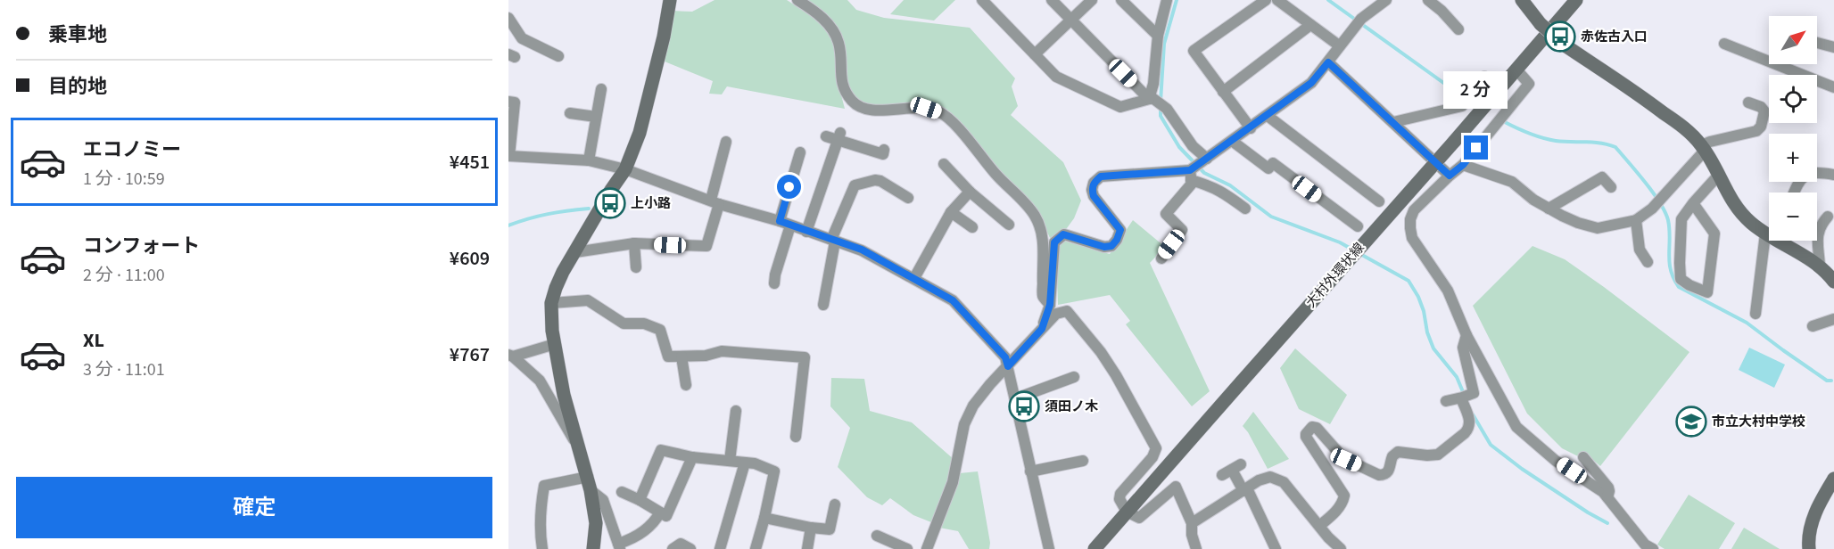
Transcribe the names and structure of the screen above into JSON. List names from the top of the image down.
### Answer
{
  "streets": {
    "street": ["大村外環状線"]
  },
  "places": {
    "bus stop": ["赤佐古入口", "上小路", "須田ノ木"],
    "school or university": ["市立大村中学校"]
  },
  "north": "top right",
  "page": {
    "banner": ["乗車地", "目的地"],
    "map_buttons": ["+", "−"],
    "bubble": "2 分",
    "list": [
      {
        "name": "エコノミー",
        "note": "1 分 · 10:59",
        "value": "¥451"
      },
      {
        "name": "コンフォート",
        "note": "2 分 · 11:00",
        "value": "¥609"
      },
      {
        "name": "XL",
        "note": "3 分 · 11:01",
        "value": "¥767"
      }
    ],
    "buttons": "確定"
  }
}
